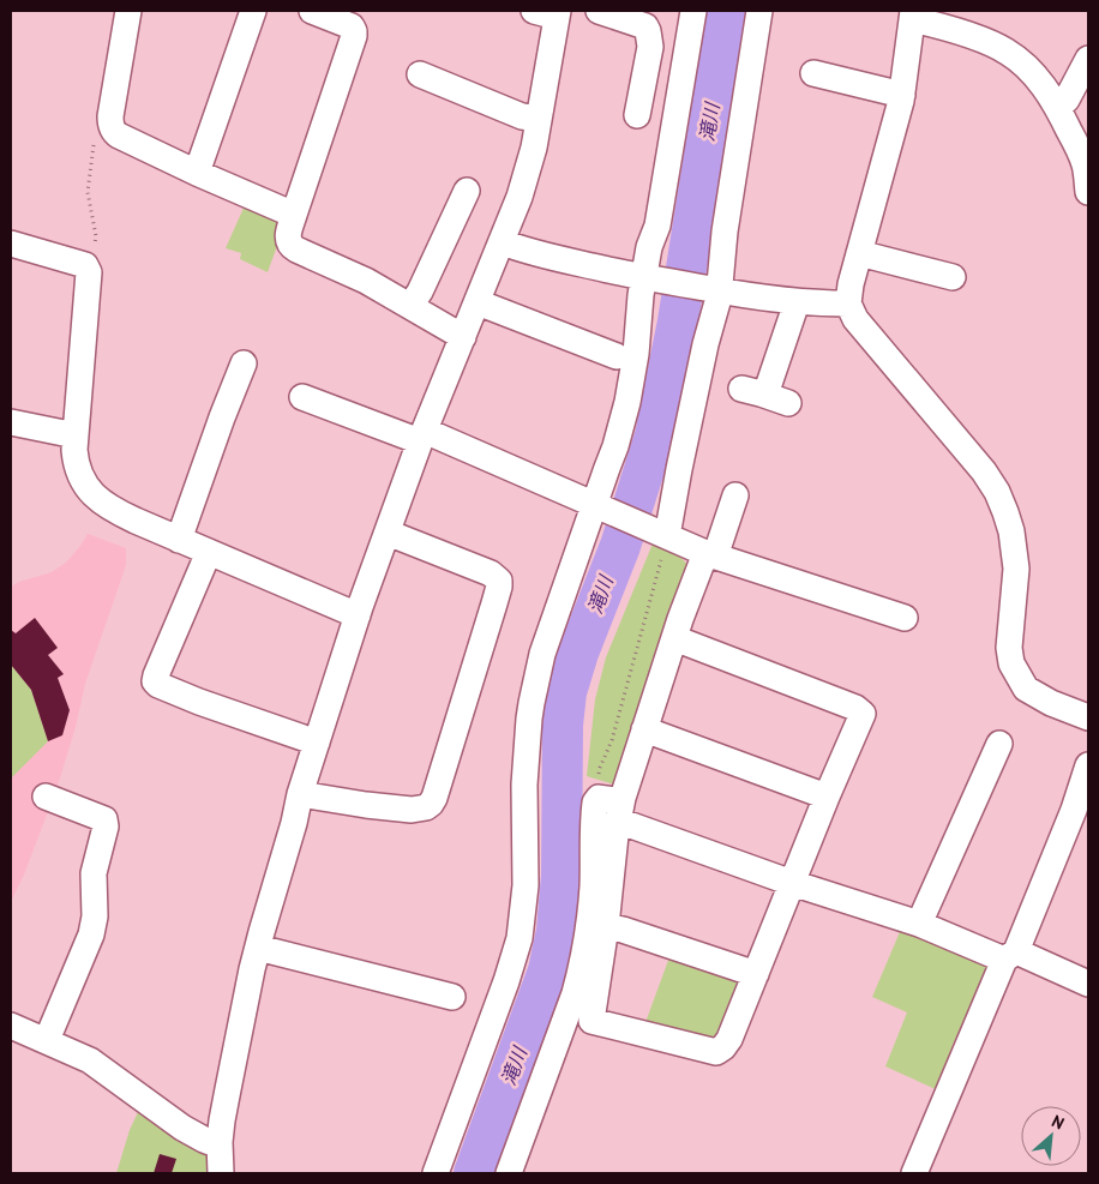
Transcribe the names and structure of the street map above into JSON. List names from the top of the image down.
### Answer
{
  "water": ["滝川"],
  "north": "top right"
}
